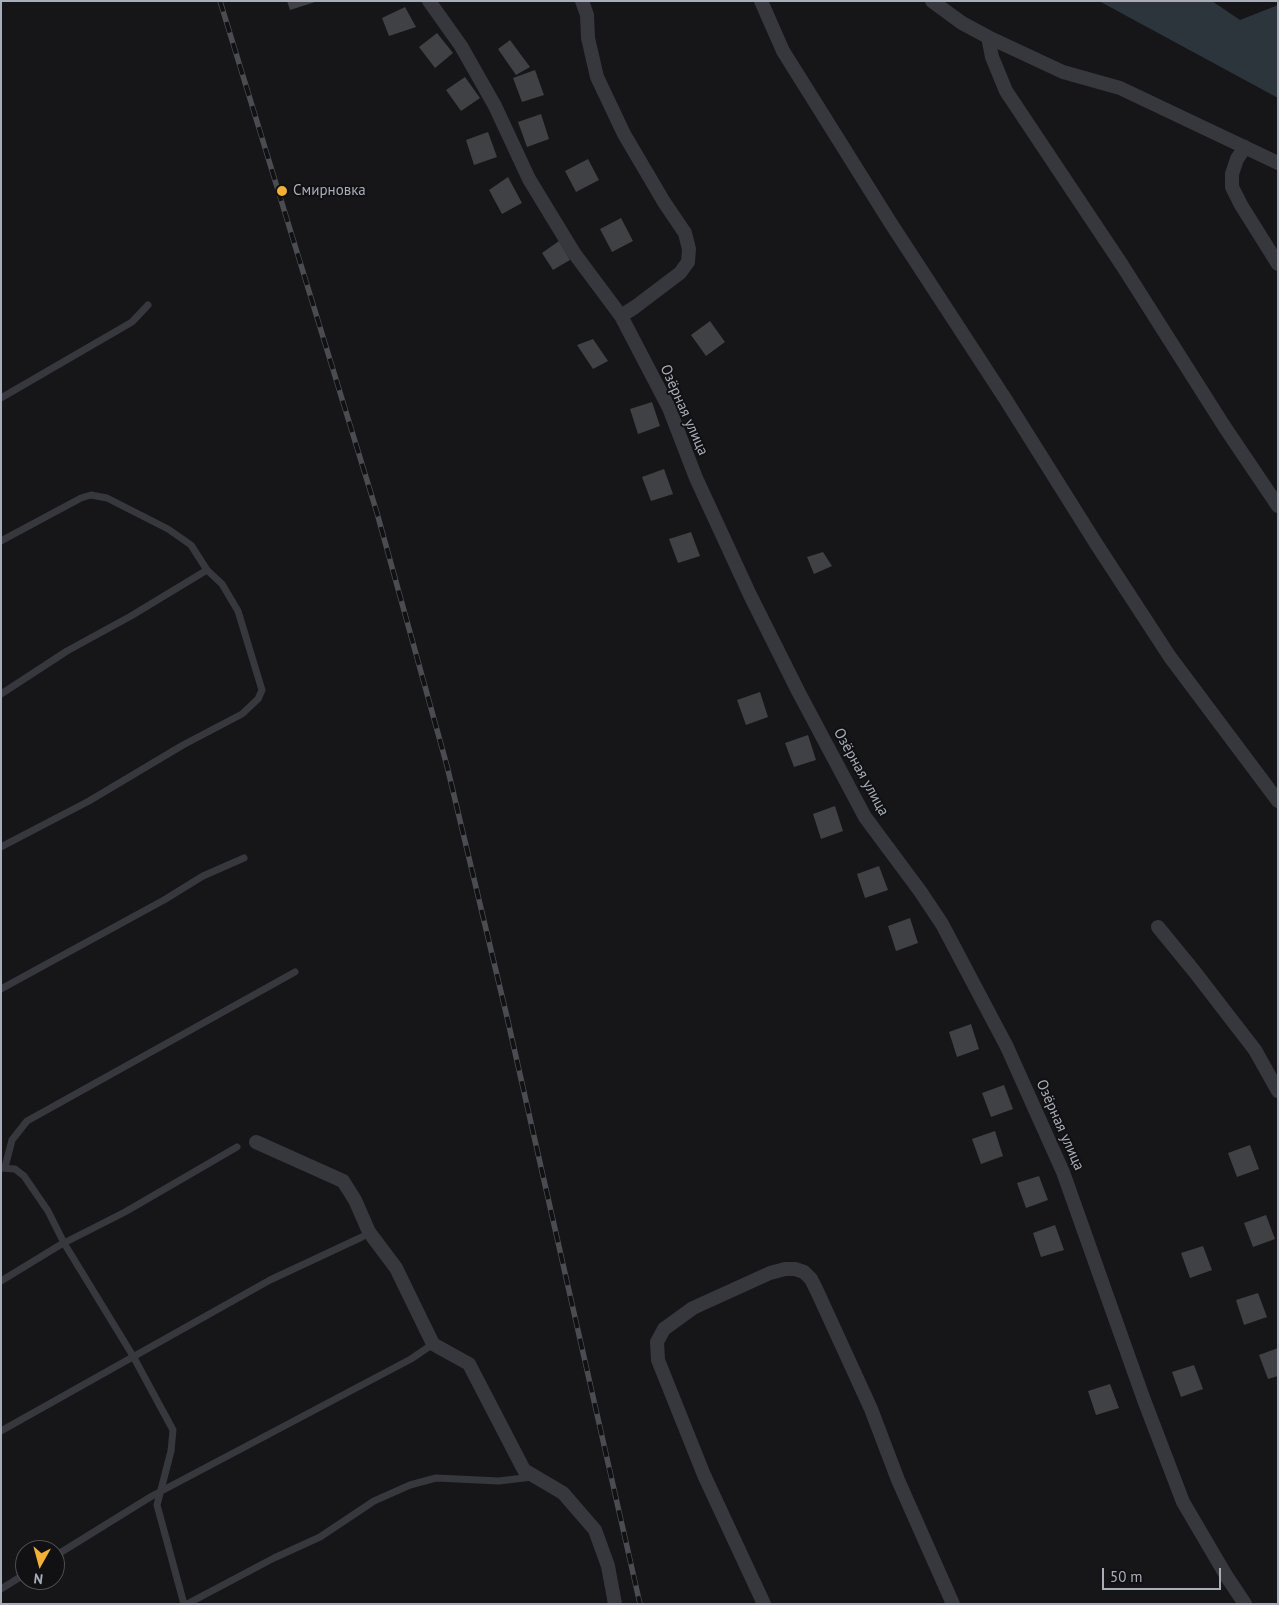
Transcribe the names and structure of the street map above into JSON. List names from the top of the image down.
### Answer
{
  "streets": {
    "street": ["Озёрная улица"]
  },
  "places": ["Смирновка"],
  "scale_bar": "50 m",
  "north": "bottom"
}
